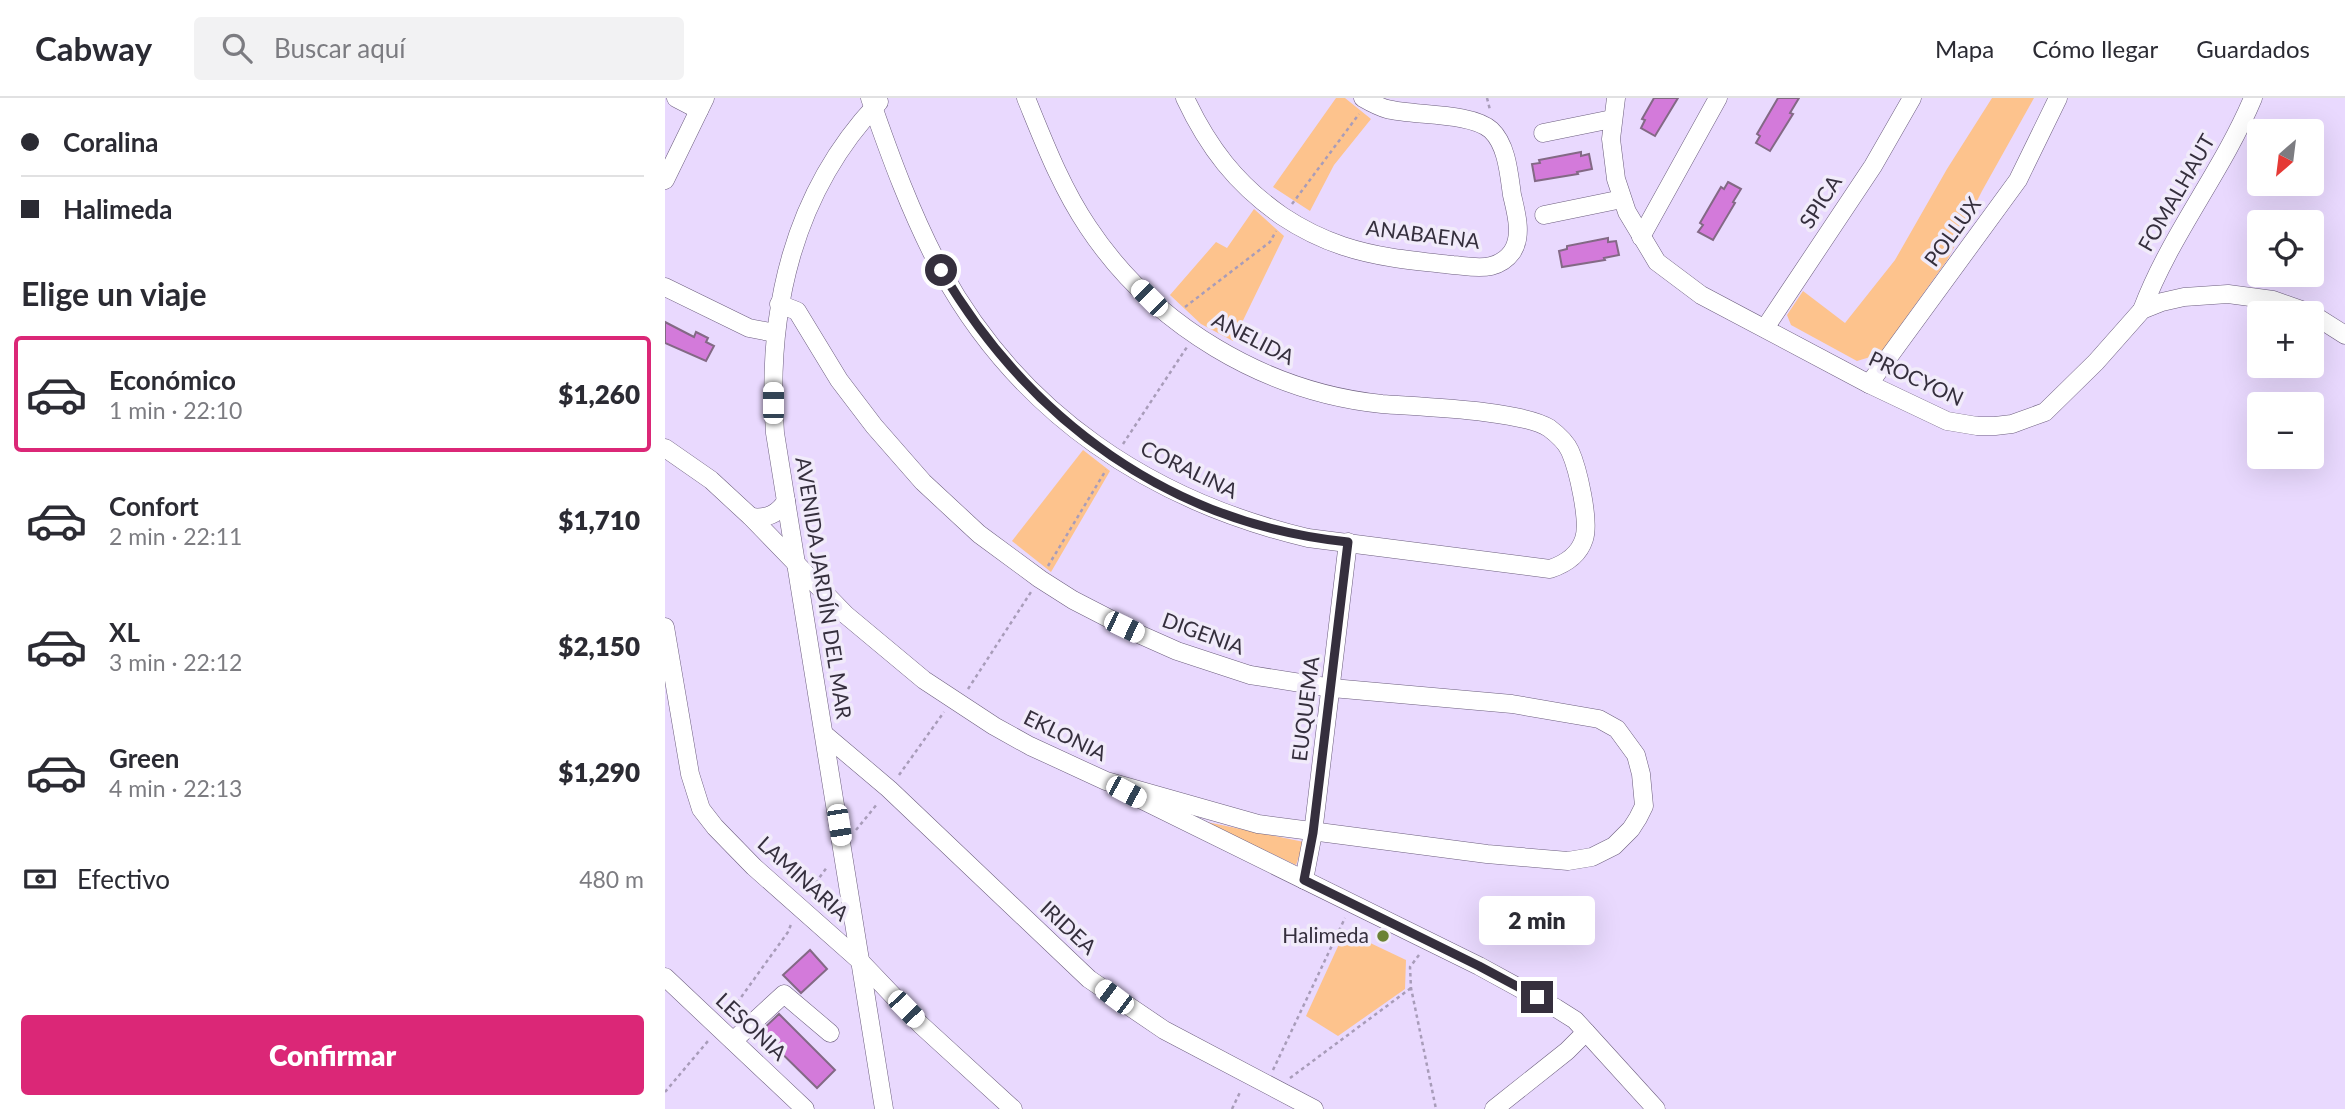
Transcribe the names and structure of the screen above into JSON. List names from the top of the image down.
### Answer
{
  "streets": {
    "street": [
      "FOMALHAUT",
      "SPICA",
      "POLLUX",
      "ANABAENA",
      "ANELIDA",
      "PROCYON",
      "CORALINA",
      "AVENIDA JARDÍN DEL MAR",
      "DIGENIA",
      "EUQUEMA",
      "EKLONIA",
      "LAMINARIA",
      "IRIDEA",
      "LESONIA"
    ]
  },
  "crossings": [
    ["FOMALHAUT", "PROCYON"],
    ["SPICA", "PROCYON"],
    ["POLLUX", "PROCYON"],
    ["ANELIDA", "CORALINA"],
    ["CORALINA", "AVENIDA JARDÍN DEL MAR"],
    ["CORALINA", "EUQUEMA"],
    ["AVENIDA JARDÍN DEL MAR", "DIGENIA"],
    ["AVENIDA JARDÍN DEL MAR", "EKLONIA"],
    ["AVENIDA JARDÍN DEL MAR", "LAMINARIA"],
    ["AVENIDA JARDÍN DEL MAR", "IRIDEA"],
    ["DIGENIA", "EUQUEMA"],
    ["DIGENIA", "EKLONIA"],
    ["EUQUEMA", "EKLONIA"]
  ],
  "places": ["Halimeda"],
  "north": "bottom left",
  "page": {
    "header": "Cabway",
    "search": "Buscar aquí",
    "nav": ["Mapa", "Cómo llegar", "Guardados"],
    "banner": ["Coralina", "Halimeda"],
    "map_buttons": ["+", "−"],
    "heading": "Elige un viaje",
    "list": [
      {
        "name": "Económico",
        "note": "1 min · 22:10",
        "value": "$1,260"
      },
      {
        "name": "Confort",
        "note": "2 min · 22:11",
        "value": "$1,710"
      },
      {
        "name": "XL",
        "note": "3 min · 22:12",
        "value": "$2,150"
      },
      {
        "name": "Green",
        "note": "4 min · 22:13",
        "value": "$1,290"
      }
    ],
    "pay": ["Efectivo", "480 m"],
    "bubble": "2 min",
    "buttons": "Confirmar"
  }
}
